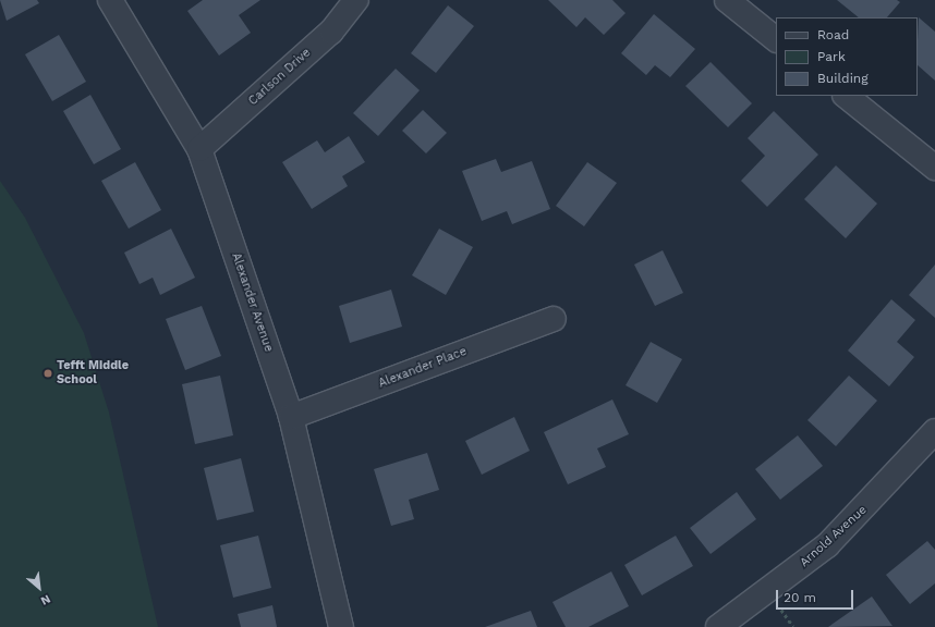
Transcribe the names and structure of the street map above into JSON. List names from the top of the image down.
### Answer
{
  "streets": {
    "street": [
      "Carlson Drive",
      "Alexander Avenue",
      "Alexander Place",
      "Arnold Avenue"
    ]
  },
  "crossings": [
    ["Carlson Drive", "Alexander Avenue"],
    ["Alexander Avenue", "Alexander Place"]
  ],
  "places": ["Tefft Middle School"],
  "legend": ["Road", "Park", "Building"],
  "scale_bar": "20 m",
  "north": "bottom right"
}
